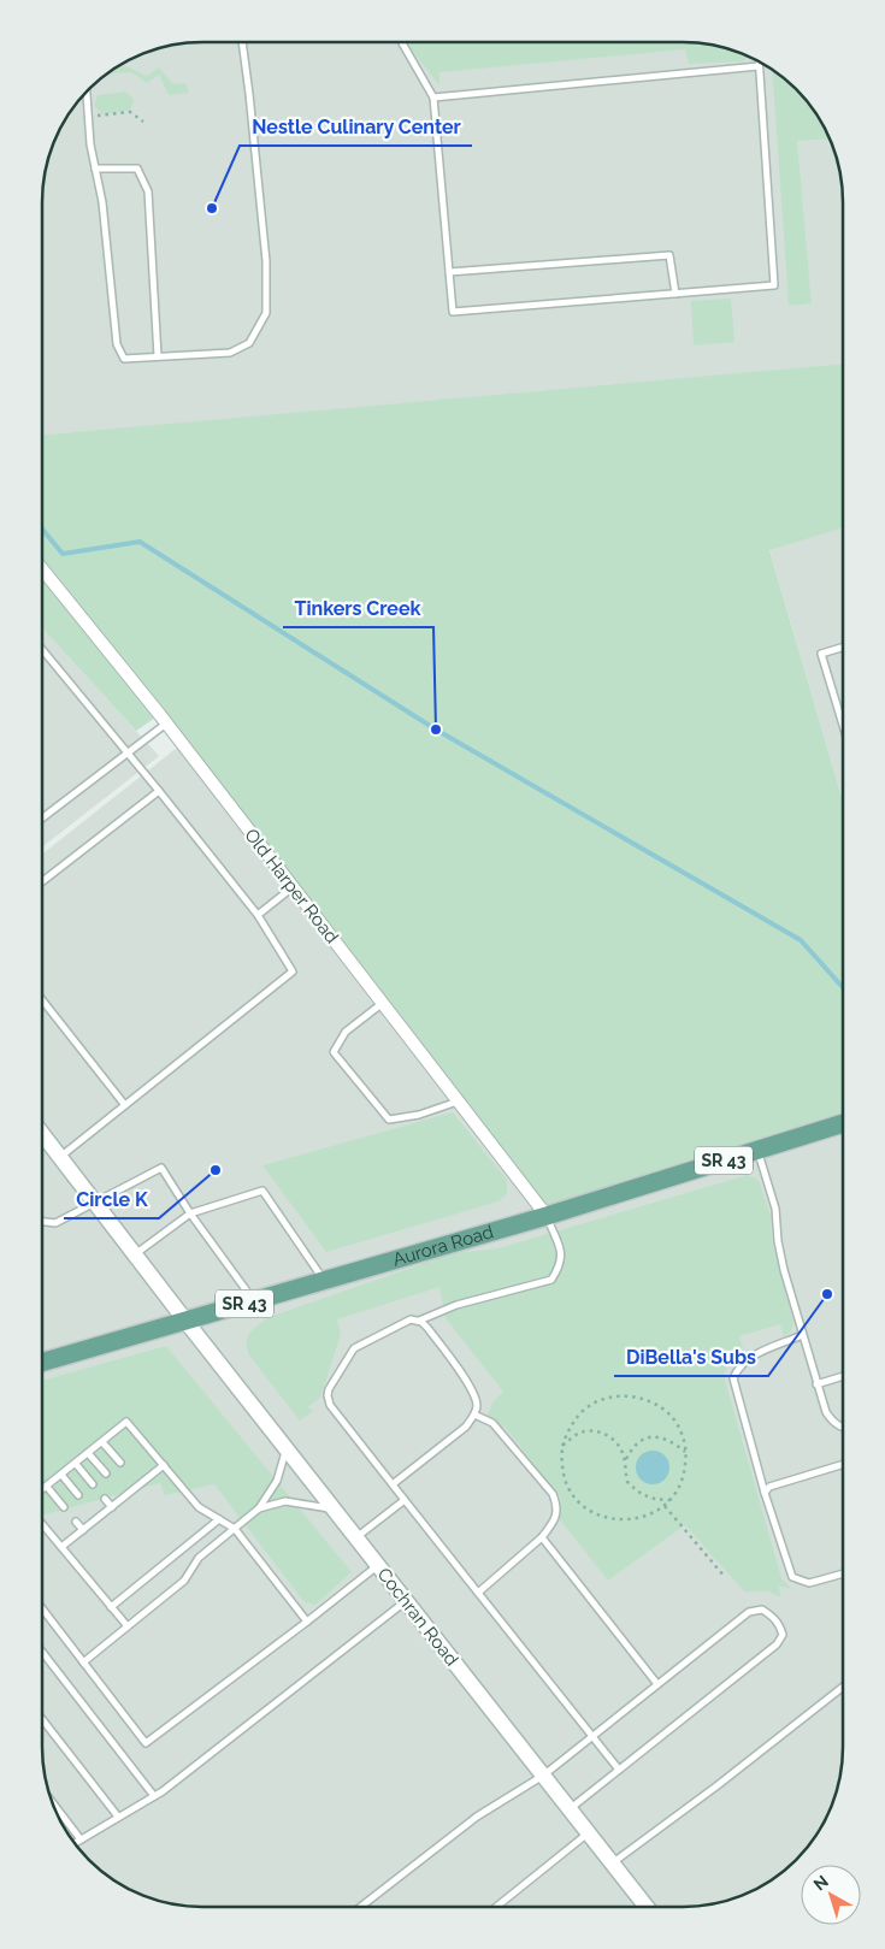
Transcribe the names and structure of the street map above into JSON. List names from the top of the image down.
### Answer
{
  "streets": {
    "main road": ["SR 43", "Aurora Road"],
    "street": ["Old Harper Road", "Cochran Road"]
  },
  "crossings": [
    ["Old Harper Road", "Aurora Road"],
    ["Aurora Road", "Cochran Road"]
  ],
  "places": [
    "Nestle Culinary Center",
    "Tinkers Creek",
    "Circle K",
    "DiBella's Subs"
  ],
  "north": "top left"
}
